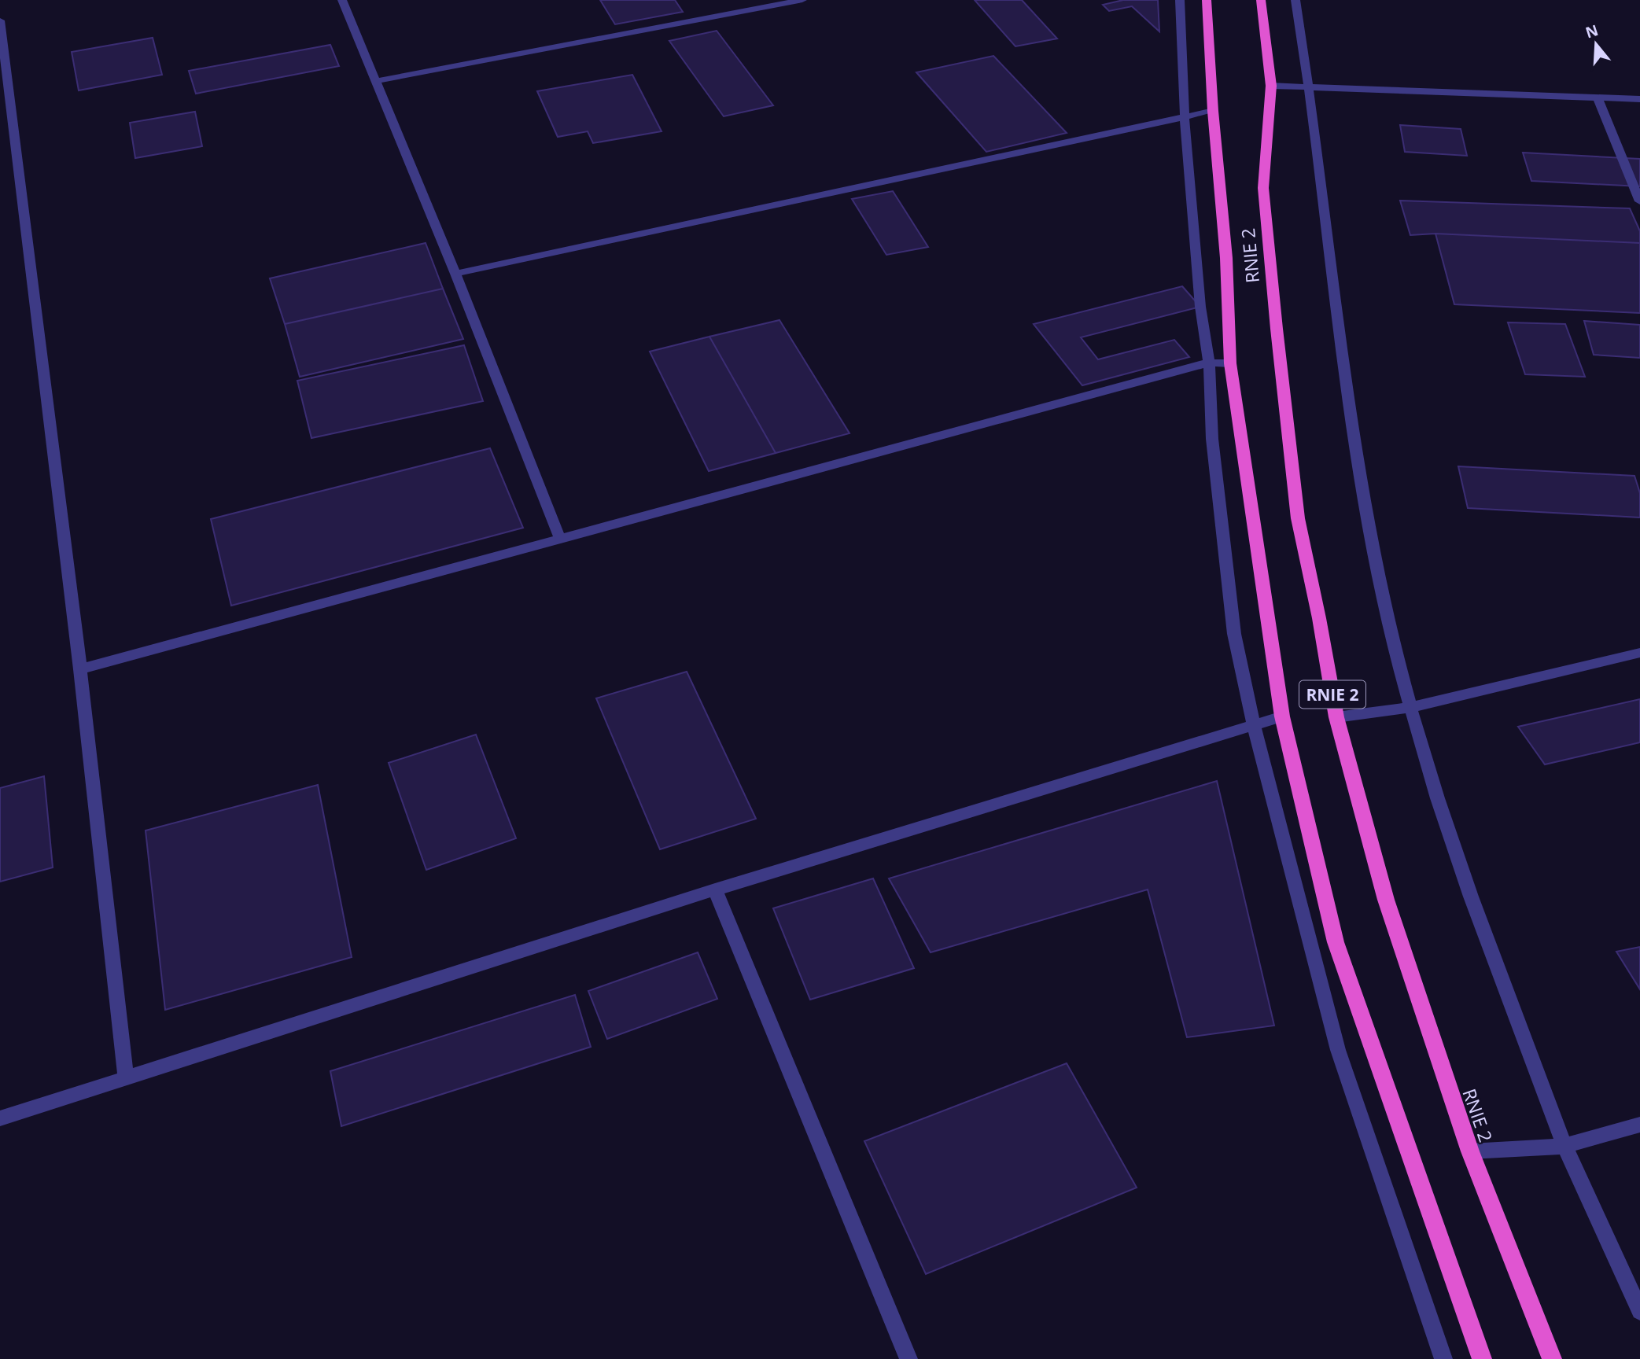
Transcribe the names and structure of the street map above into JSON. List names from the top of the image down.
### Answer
{
  "streets": {
    "highway": ["RNIE 2"]
  },
  "north": "top"
}
